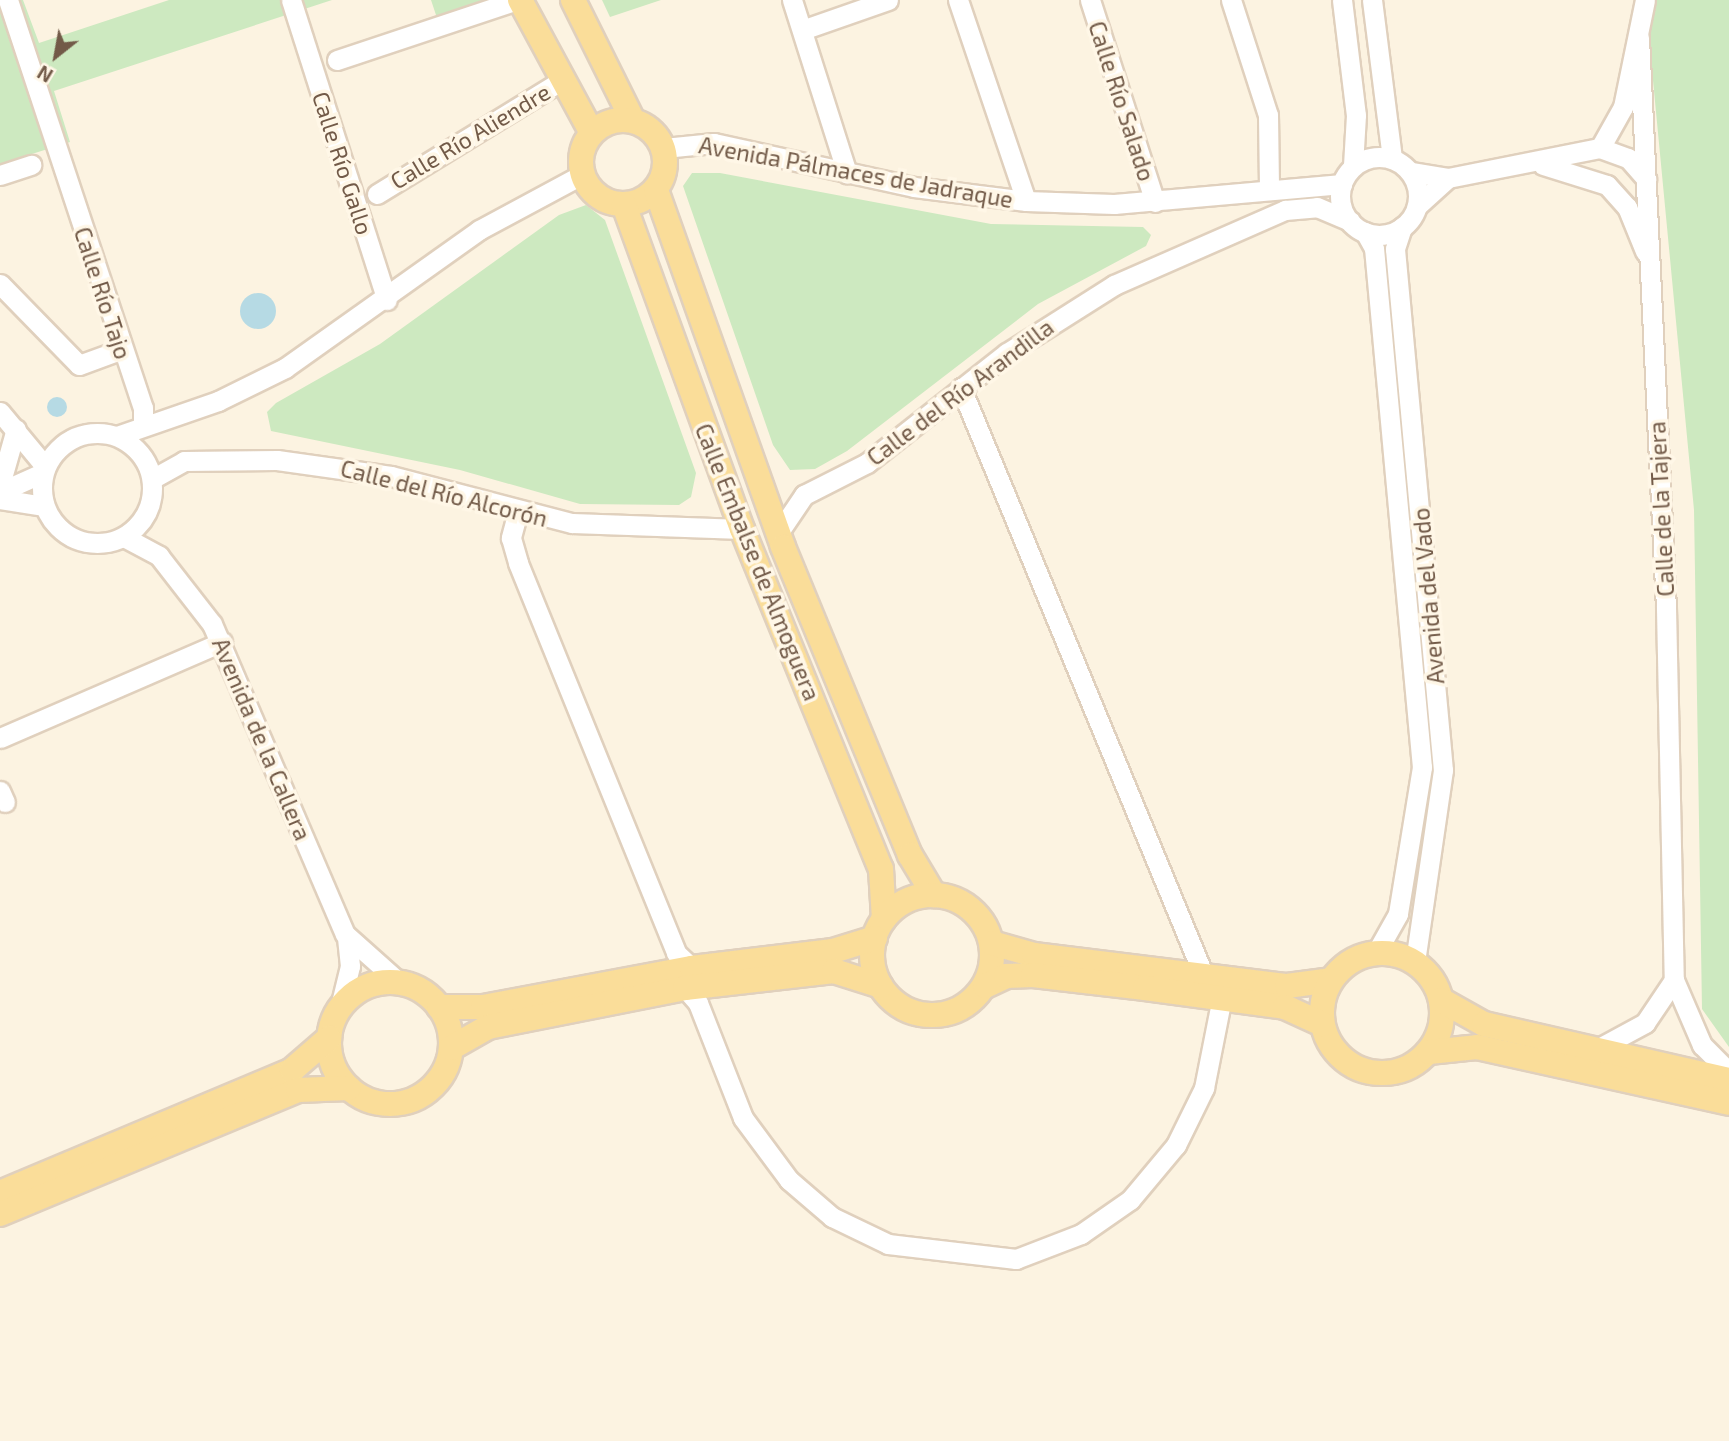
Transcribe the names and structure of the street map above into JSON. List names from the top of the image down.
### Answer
{
  "streets": {
    "main road": ["Calle Embalse de Almoguera"],
    "street": [
      "Calle Río Salado",
      "Calle Río Aliendre",
      "Calle Río Gallo",
      "Avenida Pálmaces de Jadraque",
      "Calle Río Tajo",
      "Calle del Río Arandilla",
      "Calle del Río Alcorón",
      "Calle de la Tajera",
      "Avenida del Vado",
      "Avenida de la Callera"
    ]
  },
  "crossings": [
    ["Calle Río Salado", "Avenida Pálmaces de Jadraque"],
    ["Avenida Pálmaces de Jadraque", "Calle del Río Arandilla"],
    ["Avenida Pálmaces de Jadraque", "Calle Embalse de Almoguera"],
    ["Avenida Pálmaces de Jadraque", "Avenida del Vado"],
    ["Calle del Río Arandilla", "Calle Embalse de Almoguera"],
    ["Calle del Río Arandilla", "Avenida del Vado"],
    ["Calle del Río Alcorón", "Calle Embalse de Almoguera"],
    ["Calle del Río Alcorón", "Avenida de la Callera"]
  ],
  "north": "bottom left"
}
